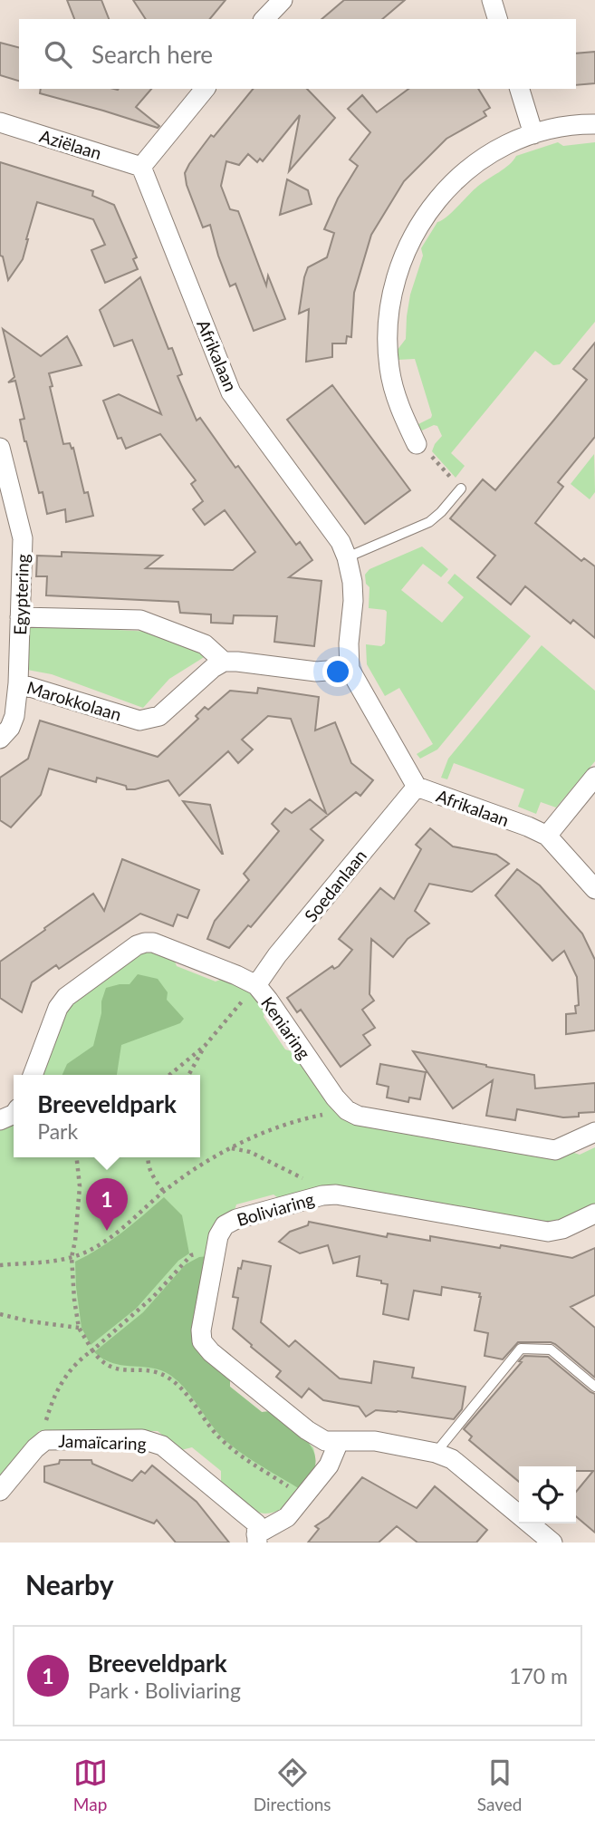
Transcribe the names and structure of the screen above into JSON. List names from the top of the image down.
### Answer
{
  "streets": {
    "street": [
      "Aziëlaan",
      "Afrikalaan",
      "Egyptering",
      "Marokkolaan",
      "Soedanlaan",
      "Keniaring",
      "Boliviaring",
      "Jamaïcaring"
    ]
  },
  "crossings": [
    ["Aziëlaan", "Afrikalaan"],
    ["Afrikalaan", "Soedanlaan"],
    ["Egyptering", "Marokkolaan"],
    ["Soedanlaan", "Keniaring"]
  ],
  "page": {
    "search": "Search here",
    "popup": ["Breeveldpark", "Park"],
    "pins": "1",
    "heading": "Nearby",
    "list": [
      {
        "mark": "1",
        "name": "Breeveldpark",
        "note": "Park · Boliviaring",
        "value": "170 m"
      }
    ],
    "nav": ["Map", "Directions", "Saved"]
  }
}
